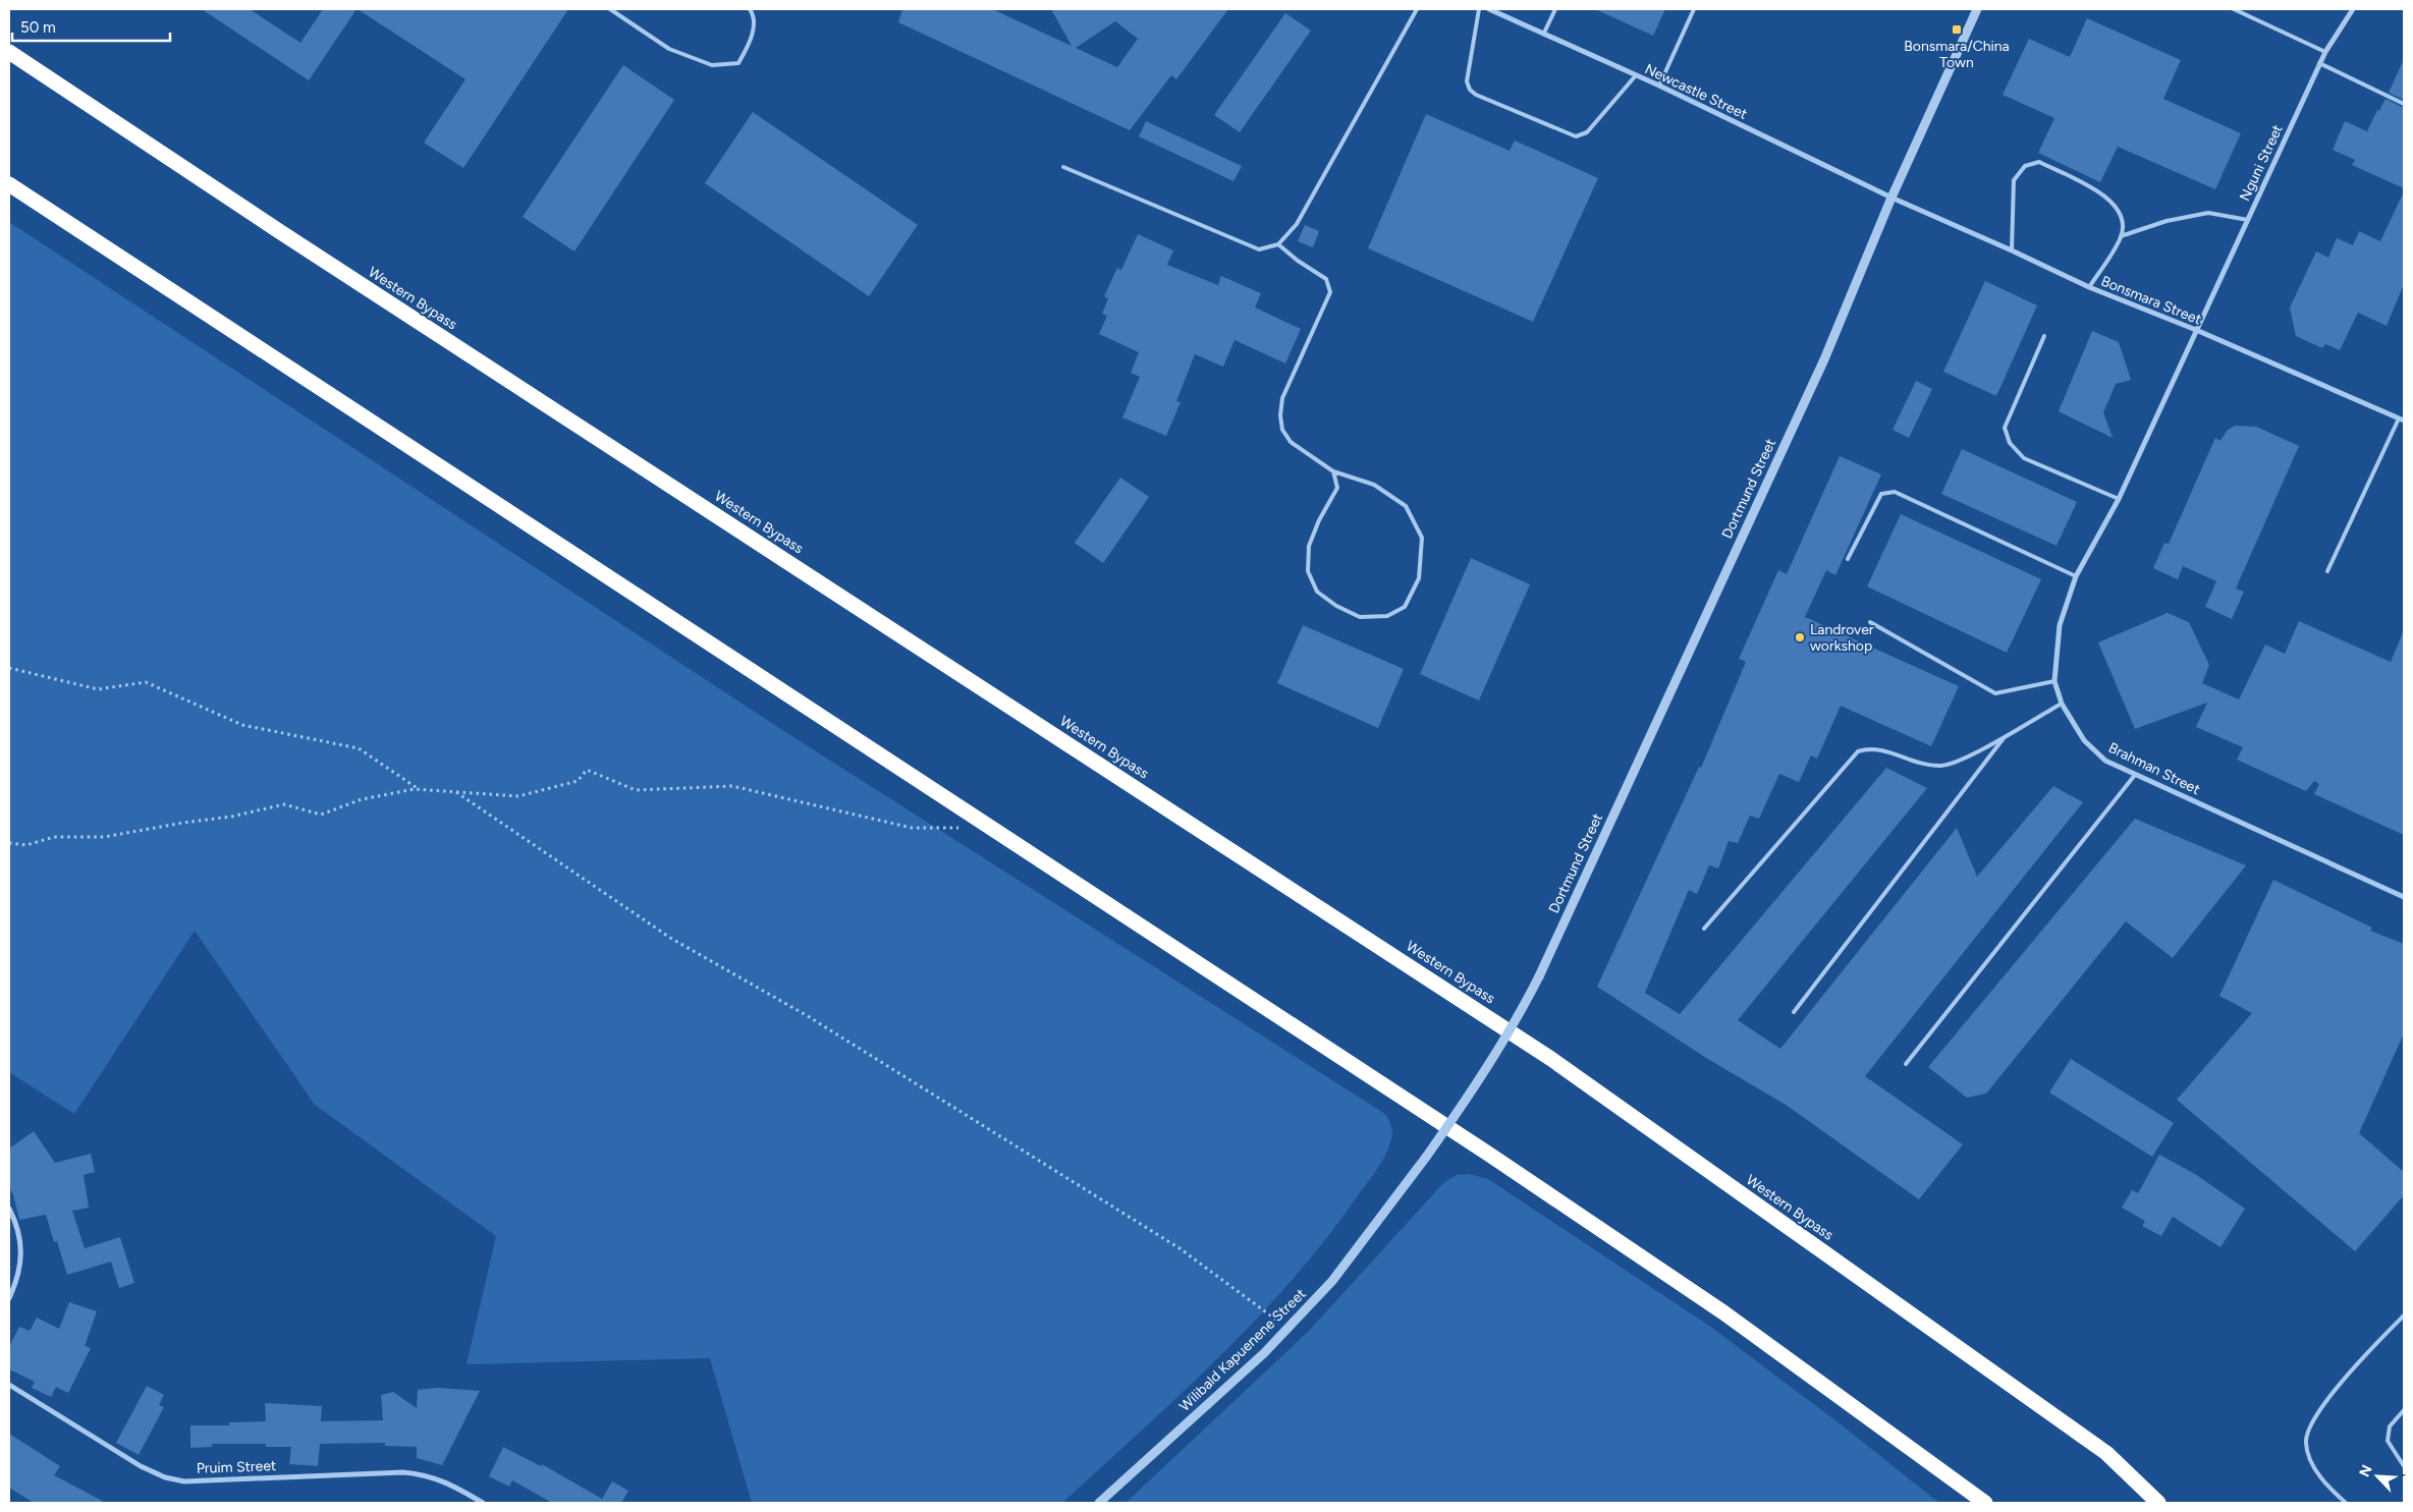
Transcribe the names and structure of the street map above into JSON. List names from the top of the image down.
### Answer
{
  "streets": {
    "highway": ["Western Bypass"],
    "street": [
      "Newcastle Street",
      "Nguni Street",
      "Bonsmara Street",
      "Dortmund Street",
      "Brahman Street",
      "Wilibald Kapuenene Street",
      "Pruim Street"
    ]
  },
  "crossings": [
    ["Newcastle Street", "Bonsmara Street"],
    ["Newcastle Street", "Dortmund Street"],
    ["Nguni Street", "Bonsmara Street"],
    ["Nguni Street", "Brahman Street"],
    ["Bonsmara Street", "Dortmund Street"],
    ["Bonsmara Street", "Brahman Street"],
    ["Dortmund Street", "Wilibald Kapuenene Street"]
  ],
  "places": {
    "transit": ["Bonsmara/China Town"],
    "other": ["Landrover workshop"]
  },
  "scale_bar": "50 m",
  "north": "top left"
}
